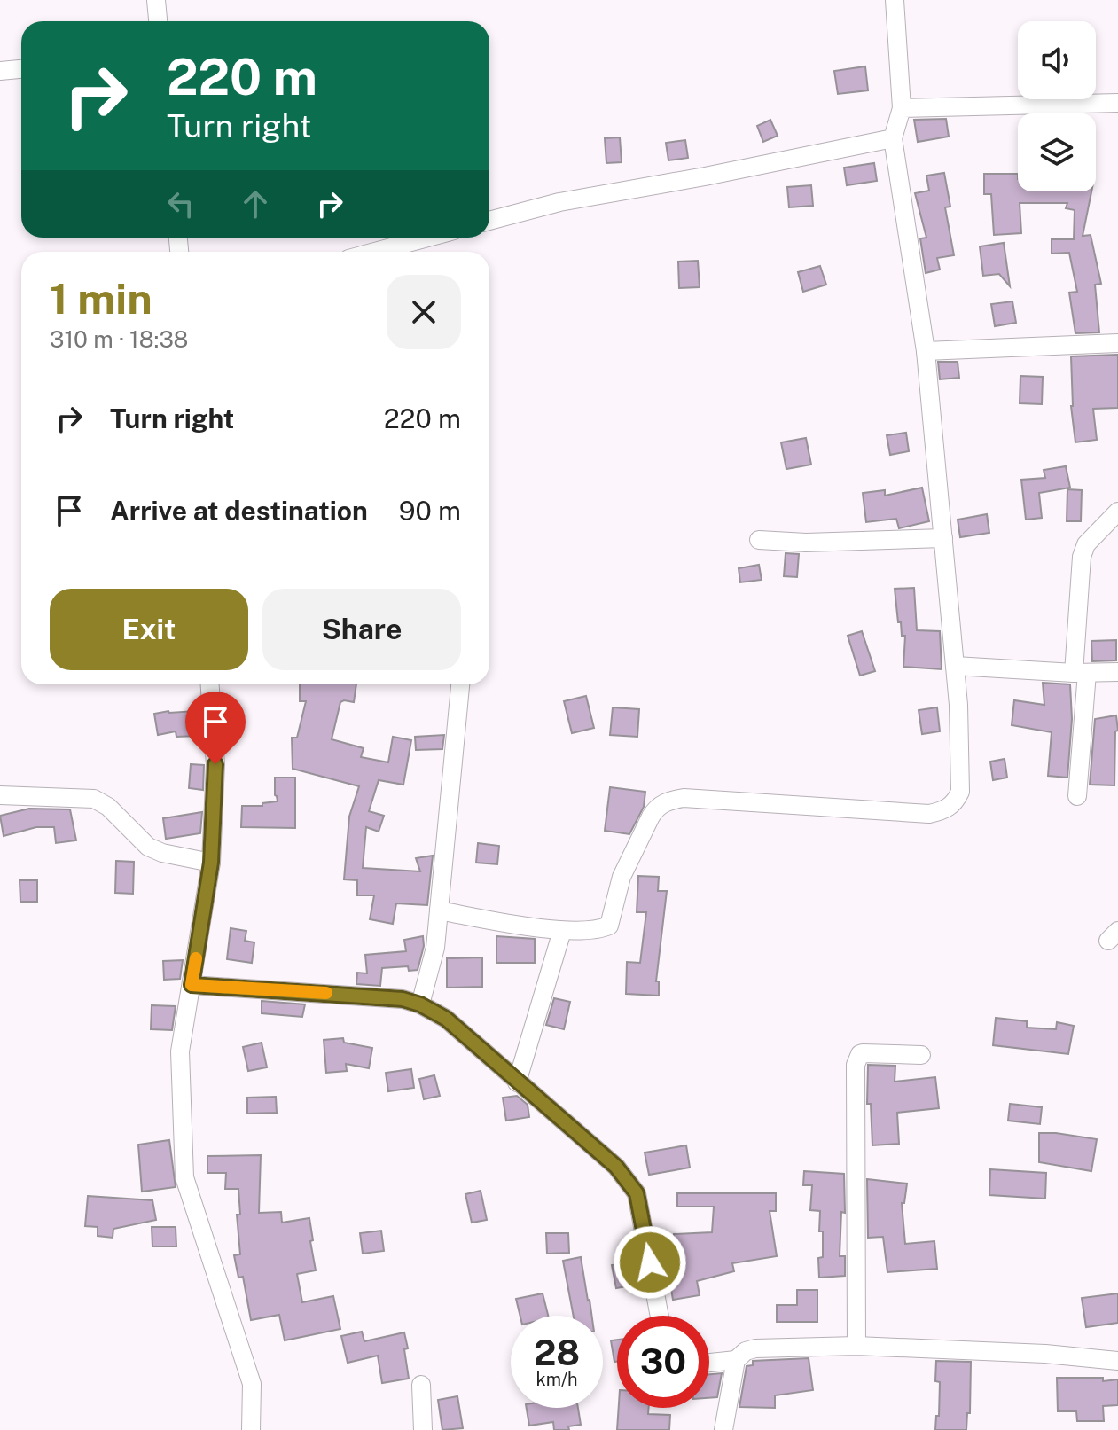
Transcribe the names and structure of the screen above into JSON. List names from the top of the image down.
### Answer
{
  "page": {
    "turn": ["220 m", "Turn right"],
    "heading": ["1 min", "310 m · 18:38"],
    "list": [
      {
        "name": "Turn right",
        "value": "220 m"
      },
      {
        "name": "Arrive at destination",
        "value": "90 m"
      }
    ],
    "buttons": ["Exit", "Share"],
    "speed": "28 km/h",
    "limit": "30"
  }
}
